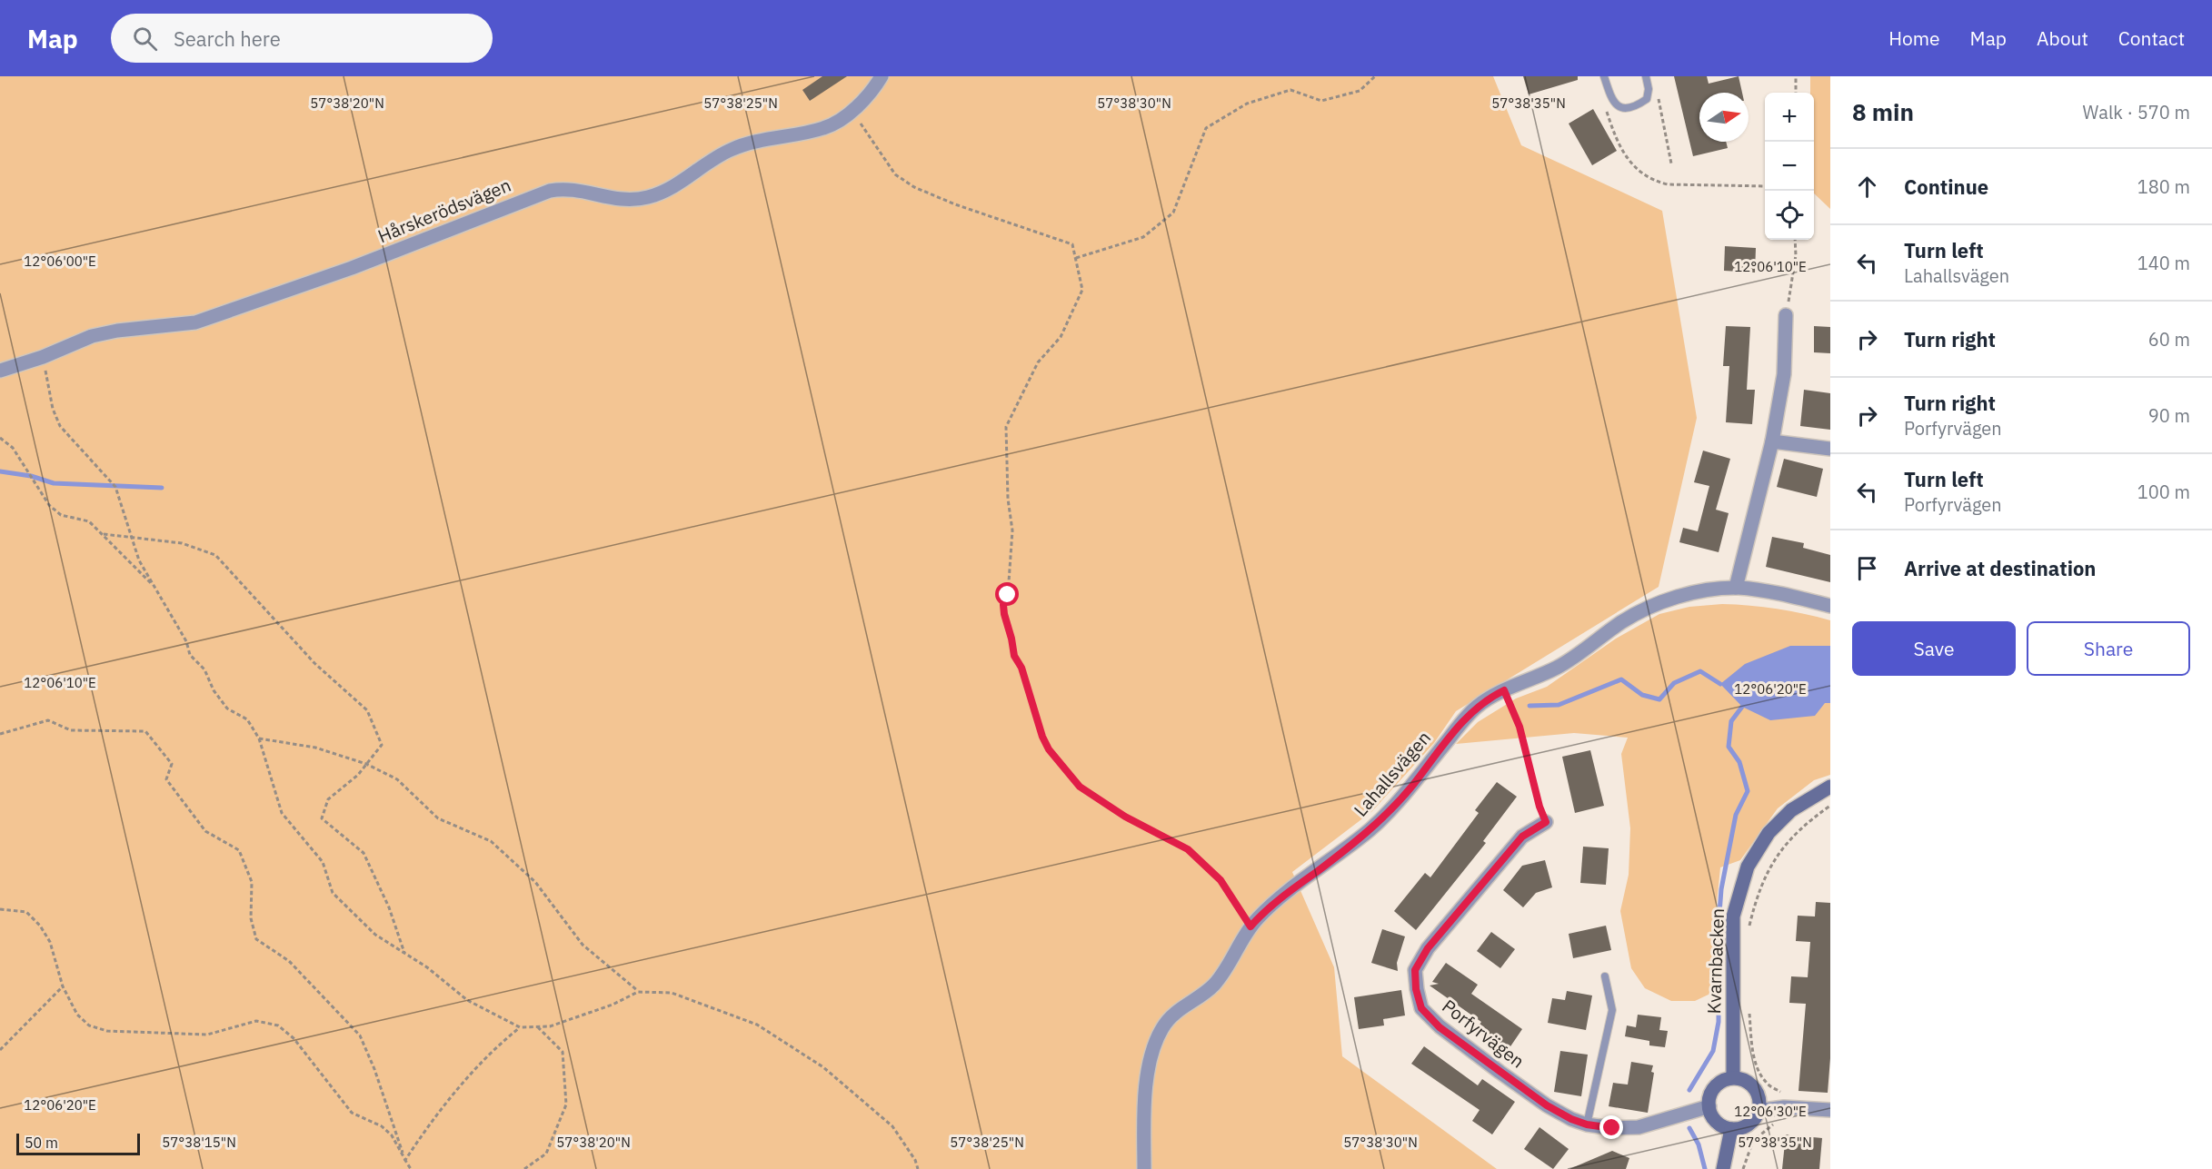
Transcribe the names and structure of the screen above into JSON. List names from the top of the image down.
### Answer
{
  "streets": {
    "street": [
      "Hårskerödsvägen",
      "Lahallsvägen",
      "Kvarnbacken",
      "Porfyrvägen"
    ]
  },
  "crossings": [
    ["Kvarnbacken", "Porfyrvägen"]
  ],
  "scale_bar": "50 m",
  "north": "right",
  "page": {
    "header": "Map",
    "search": "Search here",
    "nav": [
      "Home",
      "Map",
      "About",
      "Contact"
    ],
    "heading": ["8 min", "Walk · 570 m"],
    "map_buttons": ["+", "−"],
    "list": [
      ["Continue", "180 m"],
      ["Turn left", "Lahallsvägen", "140 m"],
      ["Turn right", "60 m"],
      ["Turn right", "Porfyrvägen", "90 m"],
      ["Turn left", "Porfyrvägen", "100 m"],
      "Arrive at destination"
    ],
    "buttons": ["Save", "Share"],
    "scale": "50 m"
  },
  "coordinates": [
    "57°38'20\"N",
    "57°38'25\"N",
    "57°38'30\"N",
    "57°38'35\"N",
    "12°06'00\"E",
    "12°06'10\"E",
    "12°06'20\"E",
    "12°06'30\"E",
    "57°38'15\"N"
  ]
}
